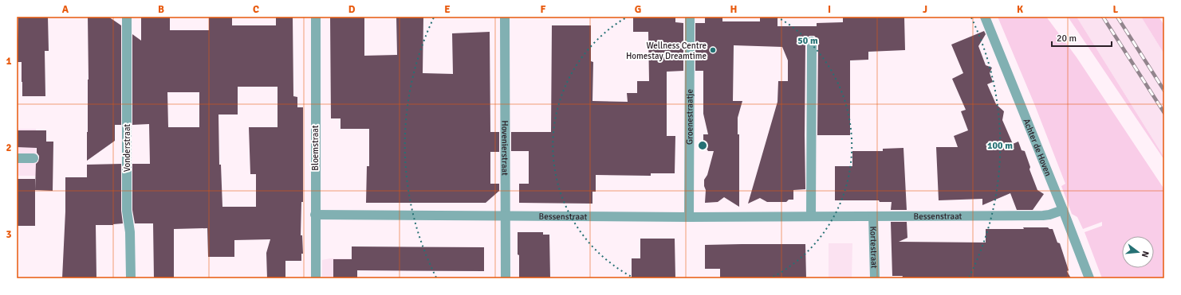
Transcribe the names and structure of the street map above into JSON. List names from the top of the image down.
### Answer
{
  "streets": {
    "street": [
      "Groenestraatje",
      "Achter de Hoven",
      "Vonderstraat",
      "Bloemstraat",
      "Hovenierstraat",
      "Bessenstraat",
      "Kortestraat"
    ]
  },
  "crossings": [
    ["Groenestraatje", "Bessenstraat"],
    ["Achter de Hoven", "Bessenstraat"],
    ["Bloemstraat", "Bessenstraat"],
    ["Hovenierstraat", "Bessenstraat"],
    ["Bessenstraat", "Kortestraat"]
  ],
  "places": ["Wellness Centre Homestay Dreamtime"],
  "scale_bar": "20 m",
  "north": "right",
  "grid": {
    "columns": [
      "A",
      "B",
      "C",
      "D",
      "E",
      "F",
      "G",
      "H",
      "I",
      "J",
      "K",
      "L"
    ],
    "rows": ["1", "2", "3"]
  },
  "rings": ["50 m", "100 m"]
}
